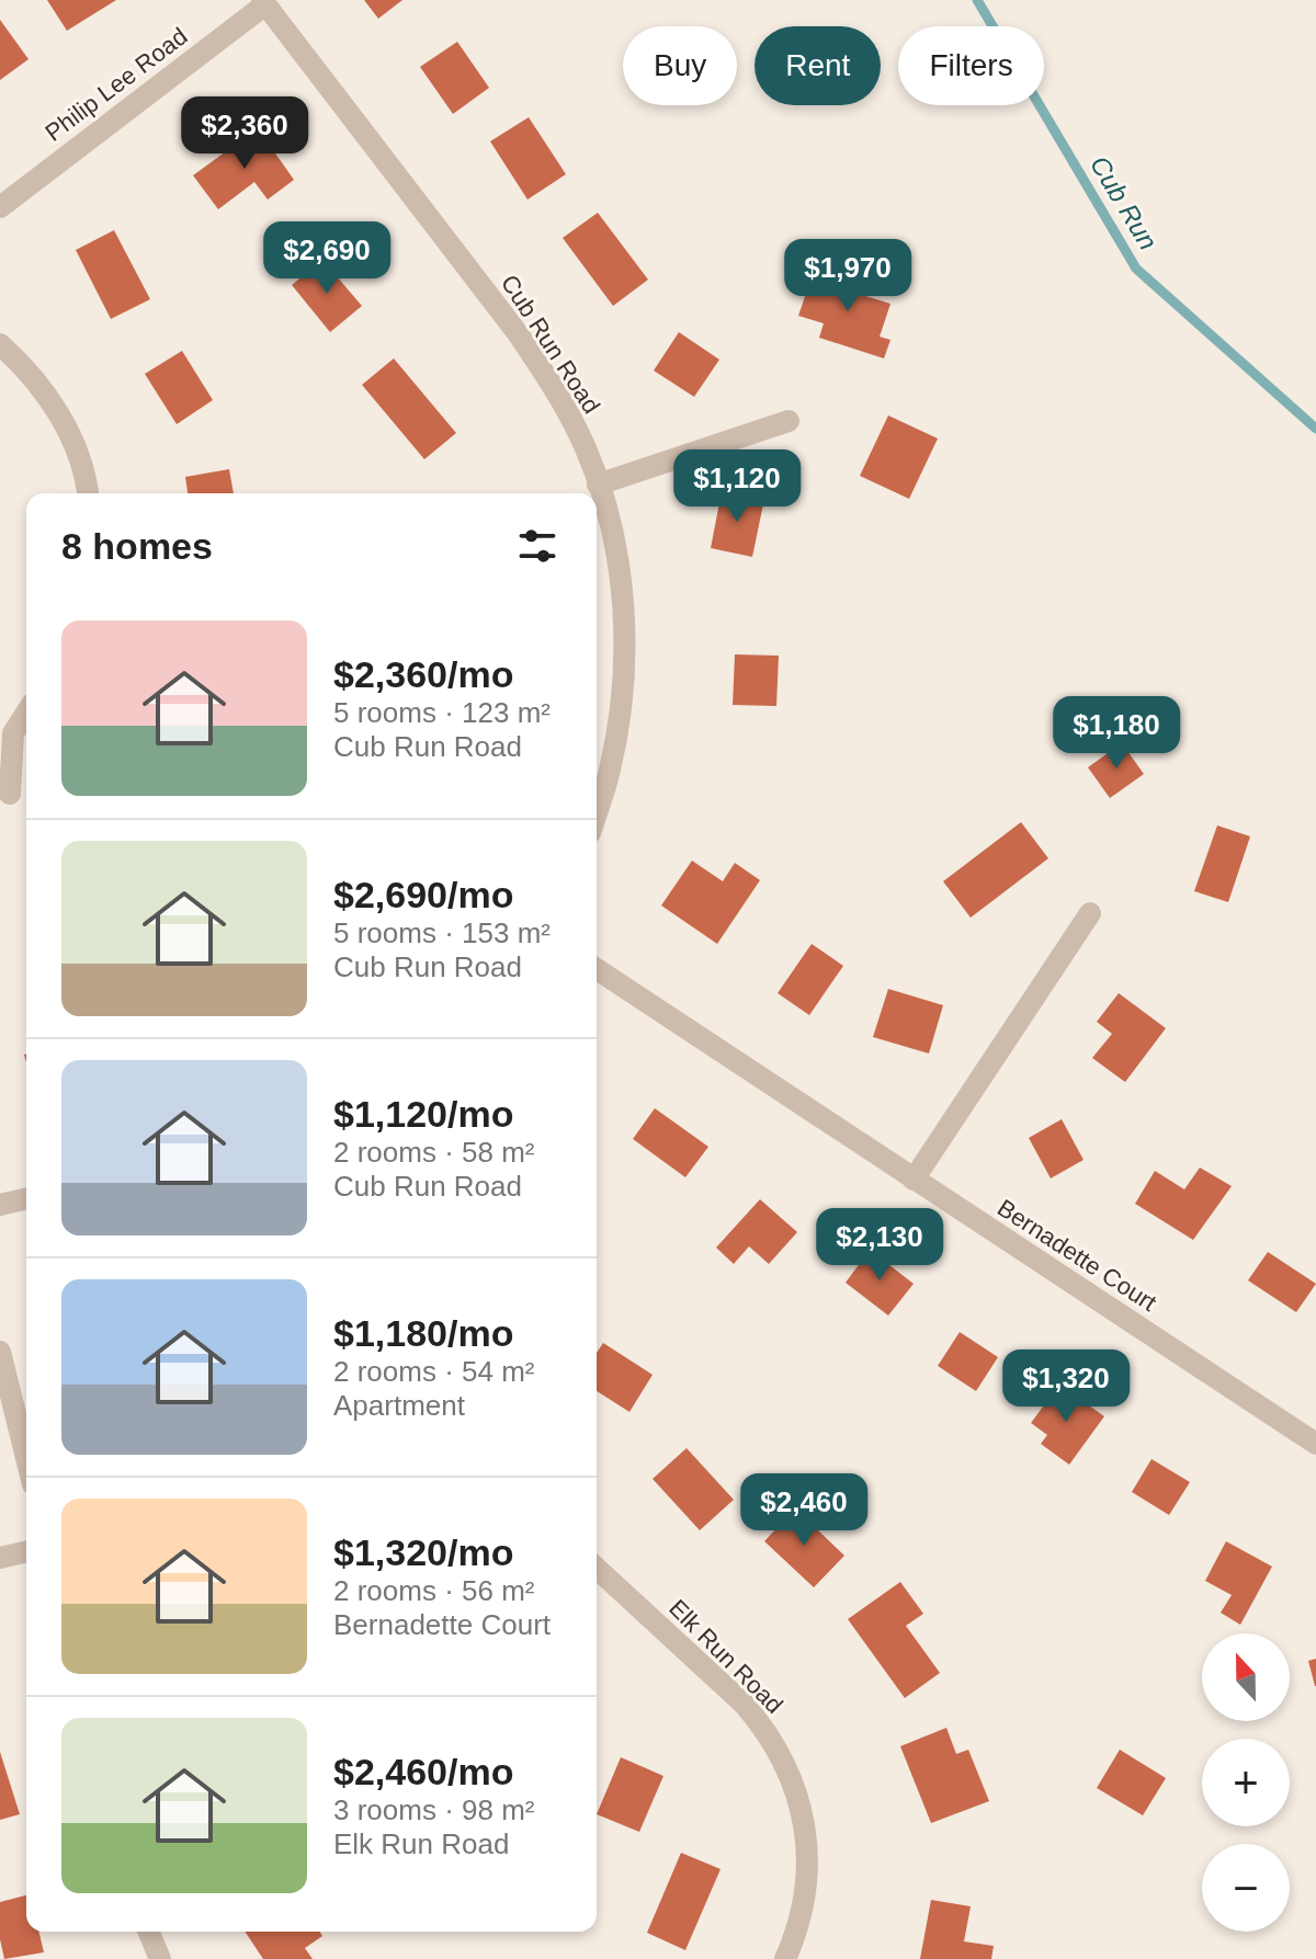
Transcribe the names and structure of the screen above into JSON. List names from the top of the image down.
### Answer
{
  "streets": {
    "street": [
      "Philip Lee Road",
      "Cub Run Road",
      "Bernadette Court",
      "Elk Run Road"
    ]
  },
  "crossings": [
    ["Philip Lee Road", "Cub Run Road"]
  ],
  "water": ["Cub Run"],
  "north": "top",
  "page": {
    "chip": ["Buy", "Rent", "Filters"],
    "price": [
      "$2,360",
      "$2,690",
      "$1,970",
      "$1,120",
      "$1,180",
      "$2,130",
      "$1,320",
      "$2,460"
    ],
    "heading": "8 homes",
    "list": [
      {
        "name": "$2,360/mo",
        "note": "5 rooms · 123 m² · Cub Run Road"
      },
      {
        "name": "$2,690/mo",
        "note": "5 rooms · 153 m² · Cub Run Road"
      },
      {
        "name": "$1,120/mo",
        "note": "2 rooms · 58 m² · Cub Run Road"
      },
      {
        "name": "$1,180/mo",
        "note": "2 rooms · 54 m² · Apartment"
      },
      {
        "name": "$1,320/mo",
        "note": "2 rooms · 56 m² · Bernadette Court"
      },
      {
        "name": "$2,460/mo",
        "note": "3 rooms · 98 m² · Elk Run Road"
      }
    ],
    "map_buttons": ["+", "−"]
  }
}
